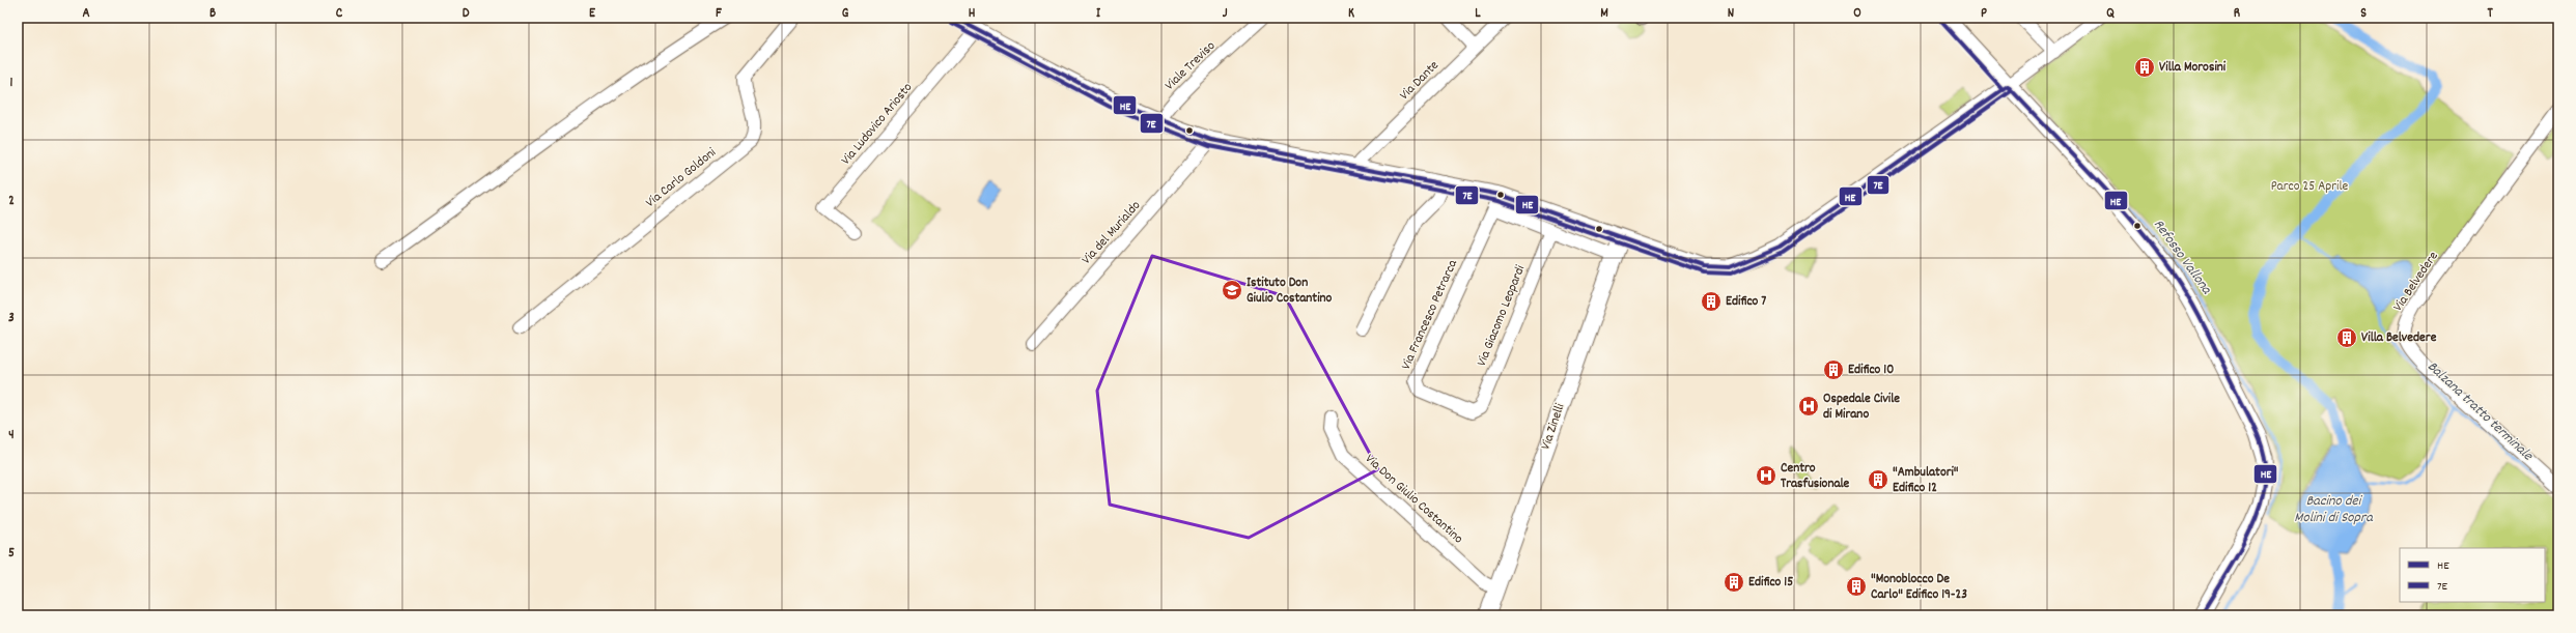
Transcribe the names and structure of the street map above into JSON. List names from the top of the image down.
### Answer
{
  "streets": {
    "main road": ["Via Zinelli"],
    "street": [
      "Viale Treviso",
      "Via Dante",
      "Via Ludovico Ariosto",
      "Via Carlo Goldoni",
      "Via del Murialdo",
      "Via Belvedere",
      "Via Francesco Petrarca",
      "Via Giacomo Leopardi",
      "Via Don Giulio Costantino"
    ]
  },
  "crossings": [
    ["Via Francesco Petrarca", "Via Giacomo Leopardi"],
    ["Via Zinelli", "Via Don Giulio Costantino"]
  ],
  "water": ["Refosso Vallona", "Balzana tratto terminale", "Bacino dei Molini di Sopra"],
  "parks": ["Parco 25 Aprile"],
  "places": {
    "building": [
      "Villa Morosini",
      "Edifico 7",
      "Villa Belvedere",
      "Edifico 10",
      "\"Ambulatori\" Edifico 12",
      "Edifico 15",
      "\"Monoblocco De Carlo\" Edifico 19-23"
    ],
    "school or university": ["Istituto Don Giulio Costantino"],
    "hospital": ["Ospedale Civile di Mirano", "Centro Trasfusionale"]
  },
  "lines": ["transit line HE", "transit line 7E"],
  "legend": ["HE", "7E"],
  "grid": {
    "columns": [
      "A",
      "B",
      "C",
      "D",
      "E",
      "F",
      "G",
      "H",
      "I",
      "J",
      "K",
      "L",
      "M",
      "N",
      "O",
      "P",
      "Q",
      "R",
      "S",
      "T"
    ],
    "rows": [
      "1",
      "2",
      "3",
      "4",
      "5"
    ]
  }
}
